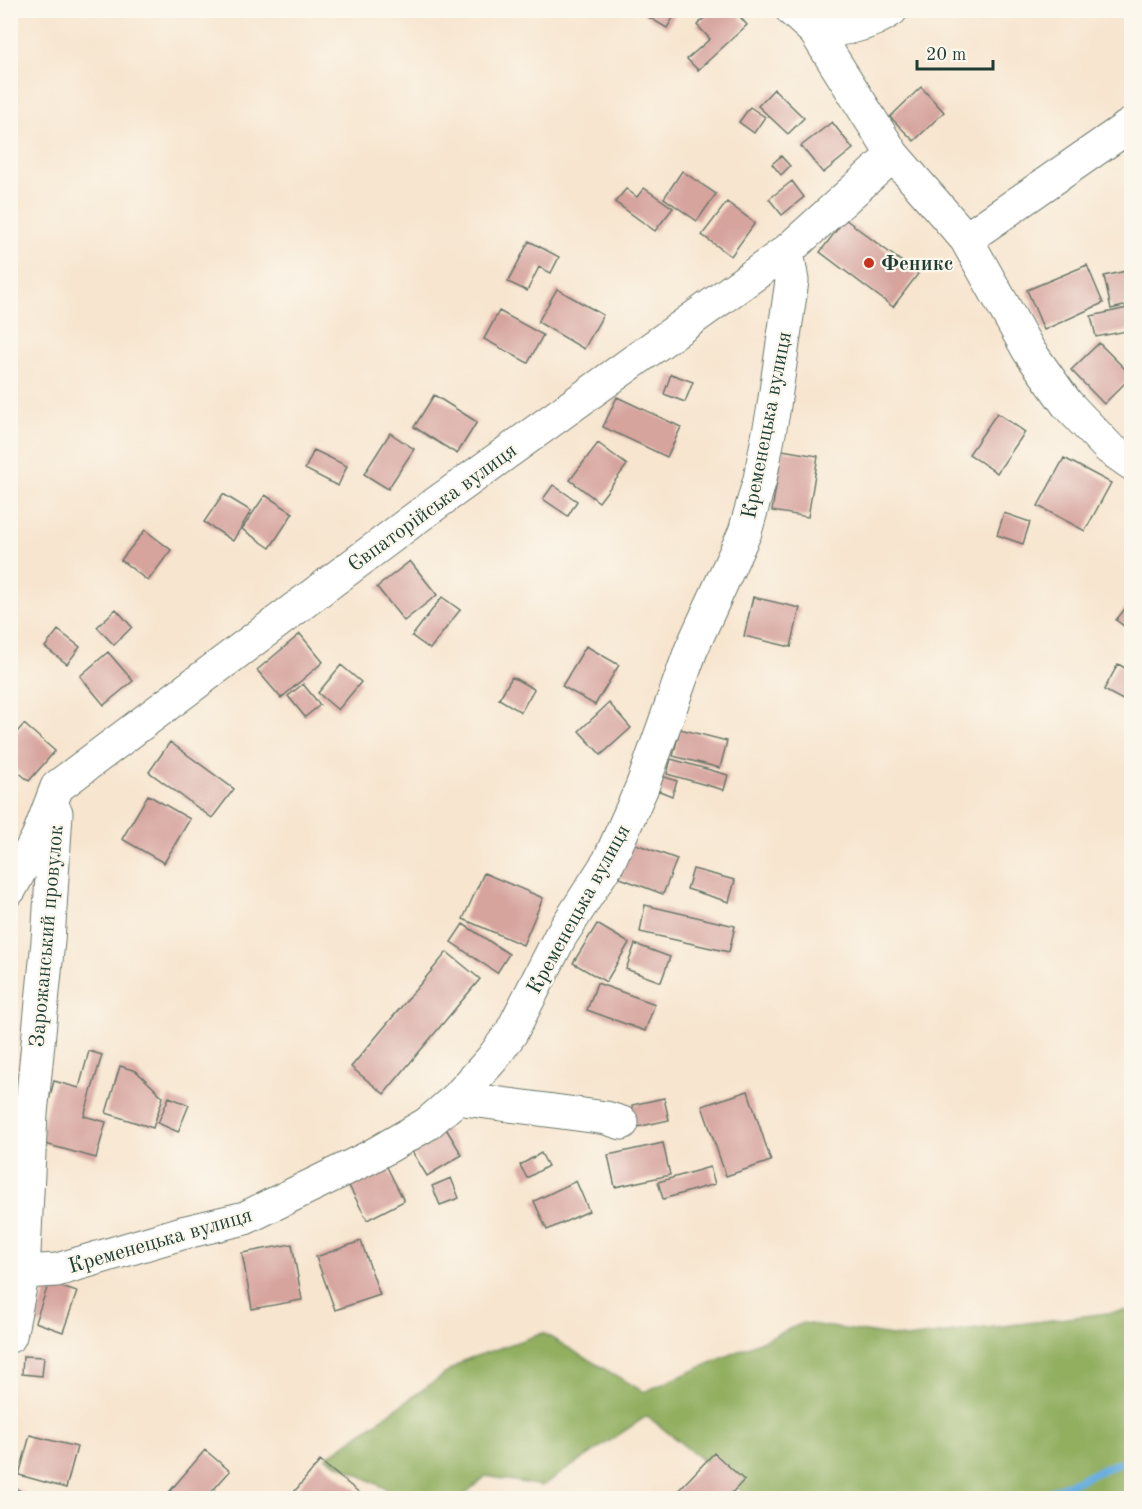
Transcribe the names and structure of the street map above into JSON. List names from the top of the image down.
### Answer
{
  "streets": {
    "street": ["Кременецька вулиця", "Євпаторійська вулиця", "Зарожанський провулок"]
  },
  "crossings": [
    ["Кременецька вулиця", "Євпаторійська вулиця"],
    ["Кременецька вулиця", "Зарожанський провулок"],
    ["Євпаторійська вулиця", "Зарожанський провулок"]
  ],
  "places": ["Феникс"],
  "scale_bar": "20 m"
}
